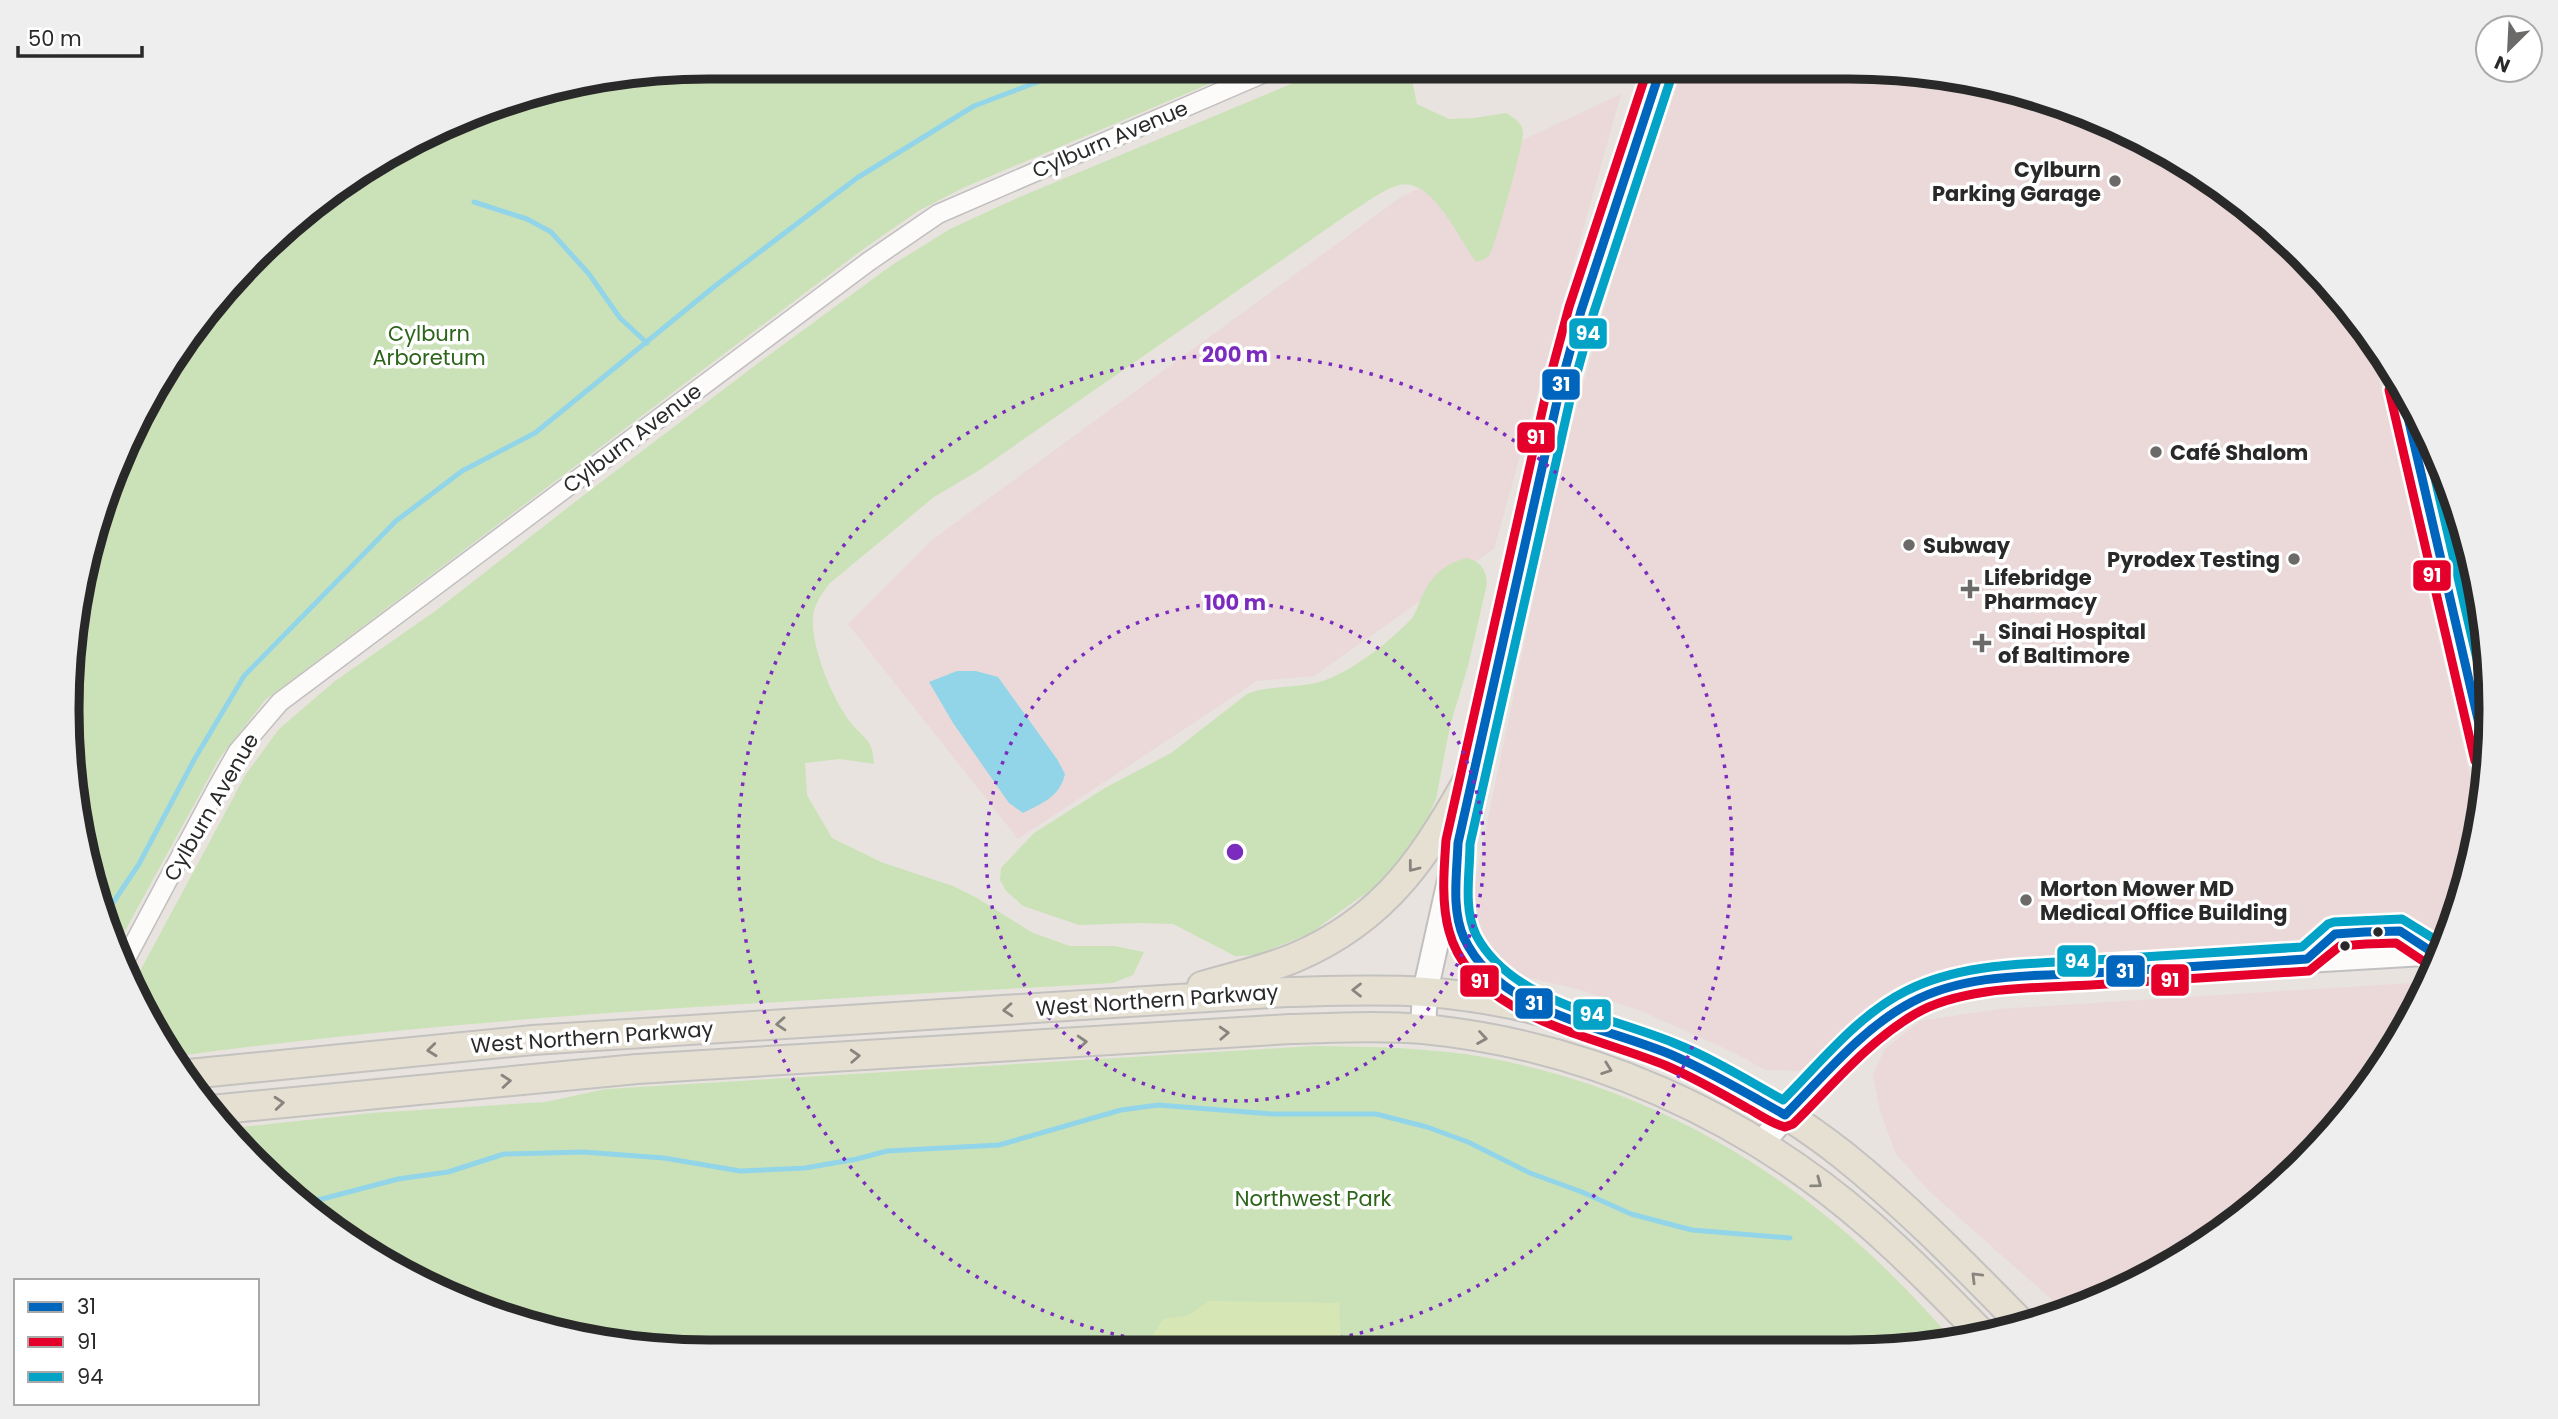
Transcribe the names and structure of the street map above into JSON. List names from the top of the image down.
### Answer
{
  "streets": {
    "main road": ["West Northern Parkway"],
    "street": ["Cylburn Avenue"]
  },
  "parks": ["Cylburn Arboretum", "Northwest Park"],
  "places": {
    "other": [
      "Cylburn Parking Garage",
      "Café Shalom",
      "Subway",
      "Pyrodex Testing",
      "Morton Mower MD Medical Office Building"
    ],
    "health": ["Lifebridge Pharmacy", "Sinai Hospital of Baltimore"]
  },
  "lines": ["transit line 31", "transit line 91", "transit line 94"],
  "legend": ["31", "91", "94"],
  "scale_bar": "50 m",
  "north": "bottom left",
  "rings": ["200 m", "100 m"]
}
